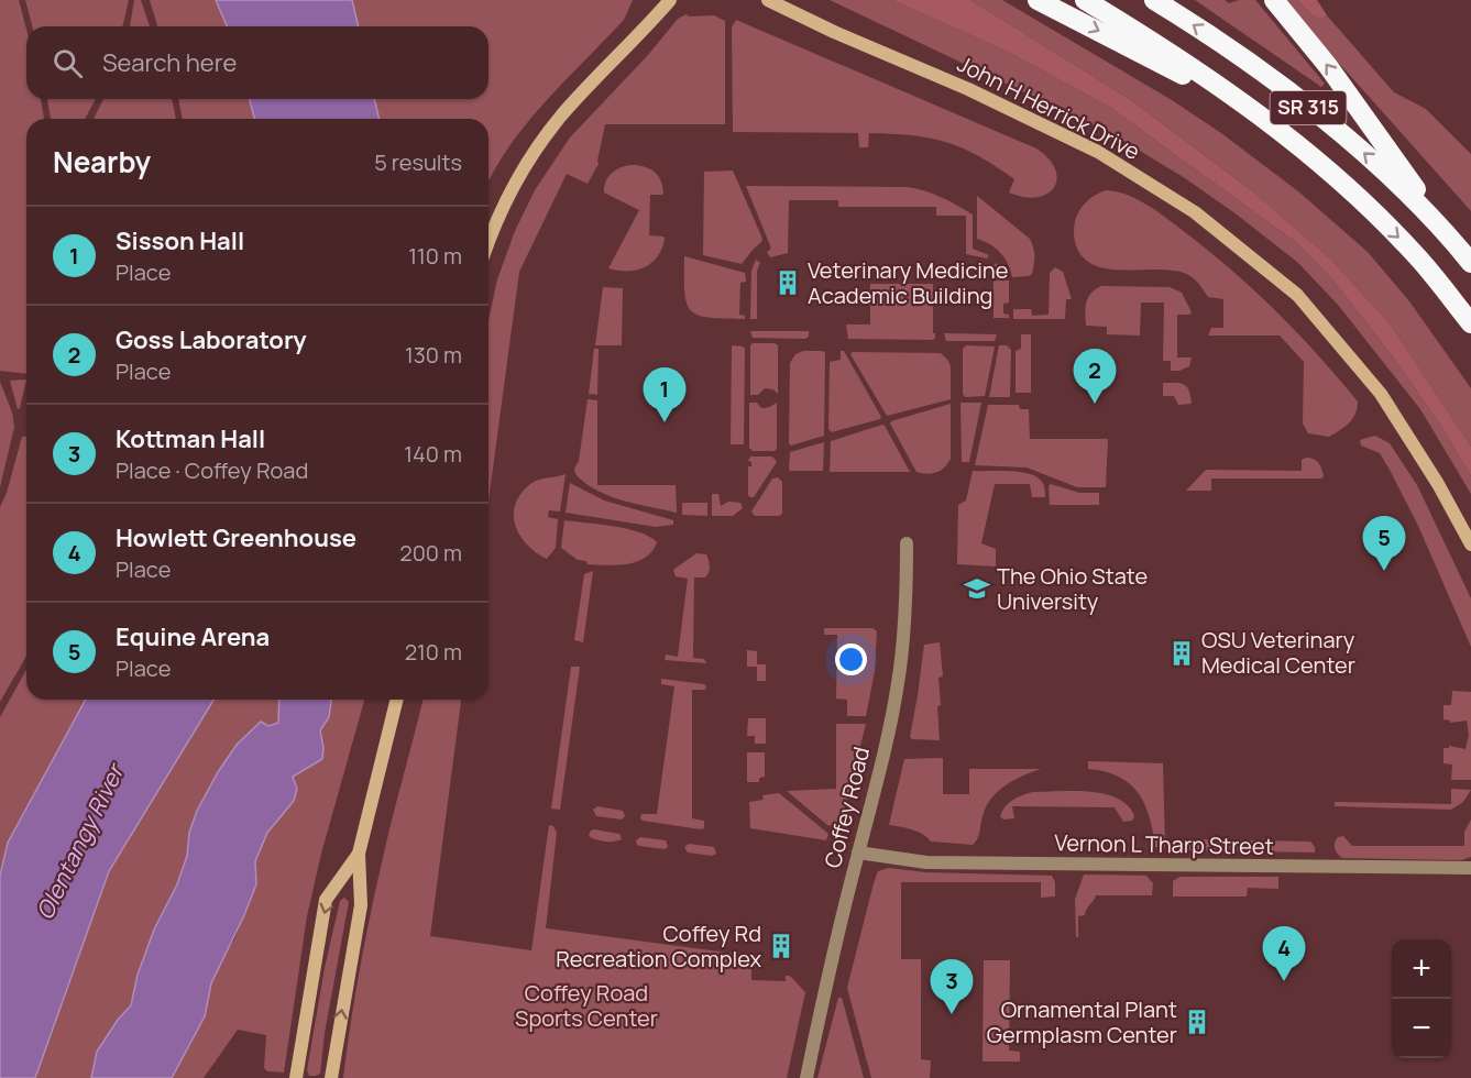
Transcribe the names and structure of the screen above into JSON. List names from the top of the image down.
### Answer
{
  "streets": {
    "highway": ["SR 315"],
    "main road": ["John H Herrick Drive"],
    "street": ["Coffey Road", "Vernon L Tharp Street"]
  },
  "crossings": [
    ["Coffey Road", "Vernon L Tharp Street"]
  ],
  "water": ["Olentangy River"],
  "parks": ["Coffey Road Sports Center"],
  "places": {
    "building": [
      "Veterinary Medicine Academic Building",
      "OSU Veterinary Medical Center",
      "Coffey Rd Recreation Complex",
      "Ornamental Plant Germplasm Center"
    ],
    "school or university": ["The Ohio State University"]
  },
  "page": {
    "search": "Search here",
    "heading": ["Nearby", "5 results"],
    "list": [
      {
        "mark": "1",
        "name": "Sisson Hall",
        "note": "Place",
        "value": "110 m"
      },
      {
        "mark": "2",
        "name": "Goss Laboratory",
        "note": "Place",
        "value": "130 m"
      },
      {
        "mark": "3",
        "name": "Kottman Hall",
        "note": "Place · Coffey Road",
        "value": "140 m"
      },
      {
        "mark": "4",
        "name": "Howlett Greenhouse",
        "note": "Place",
        "value": "200 m"
      },
      {
        "mark": "5",
        "name": "Equine Arena",
        "note": "Place",
        "value": "210 m"
      }
    ],
    "pins": [
      "2",
      "1",
      "5",
      "4",
      "3"
    ],
    "map_buttons": ["+", "−"]
  }
}
